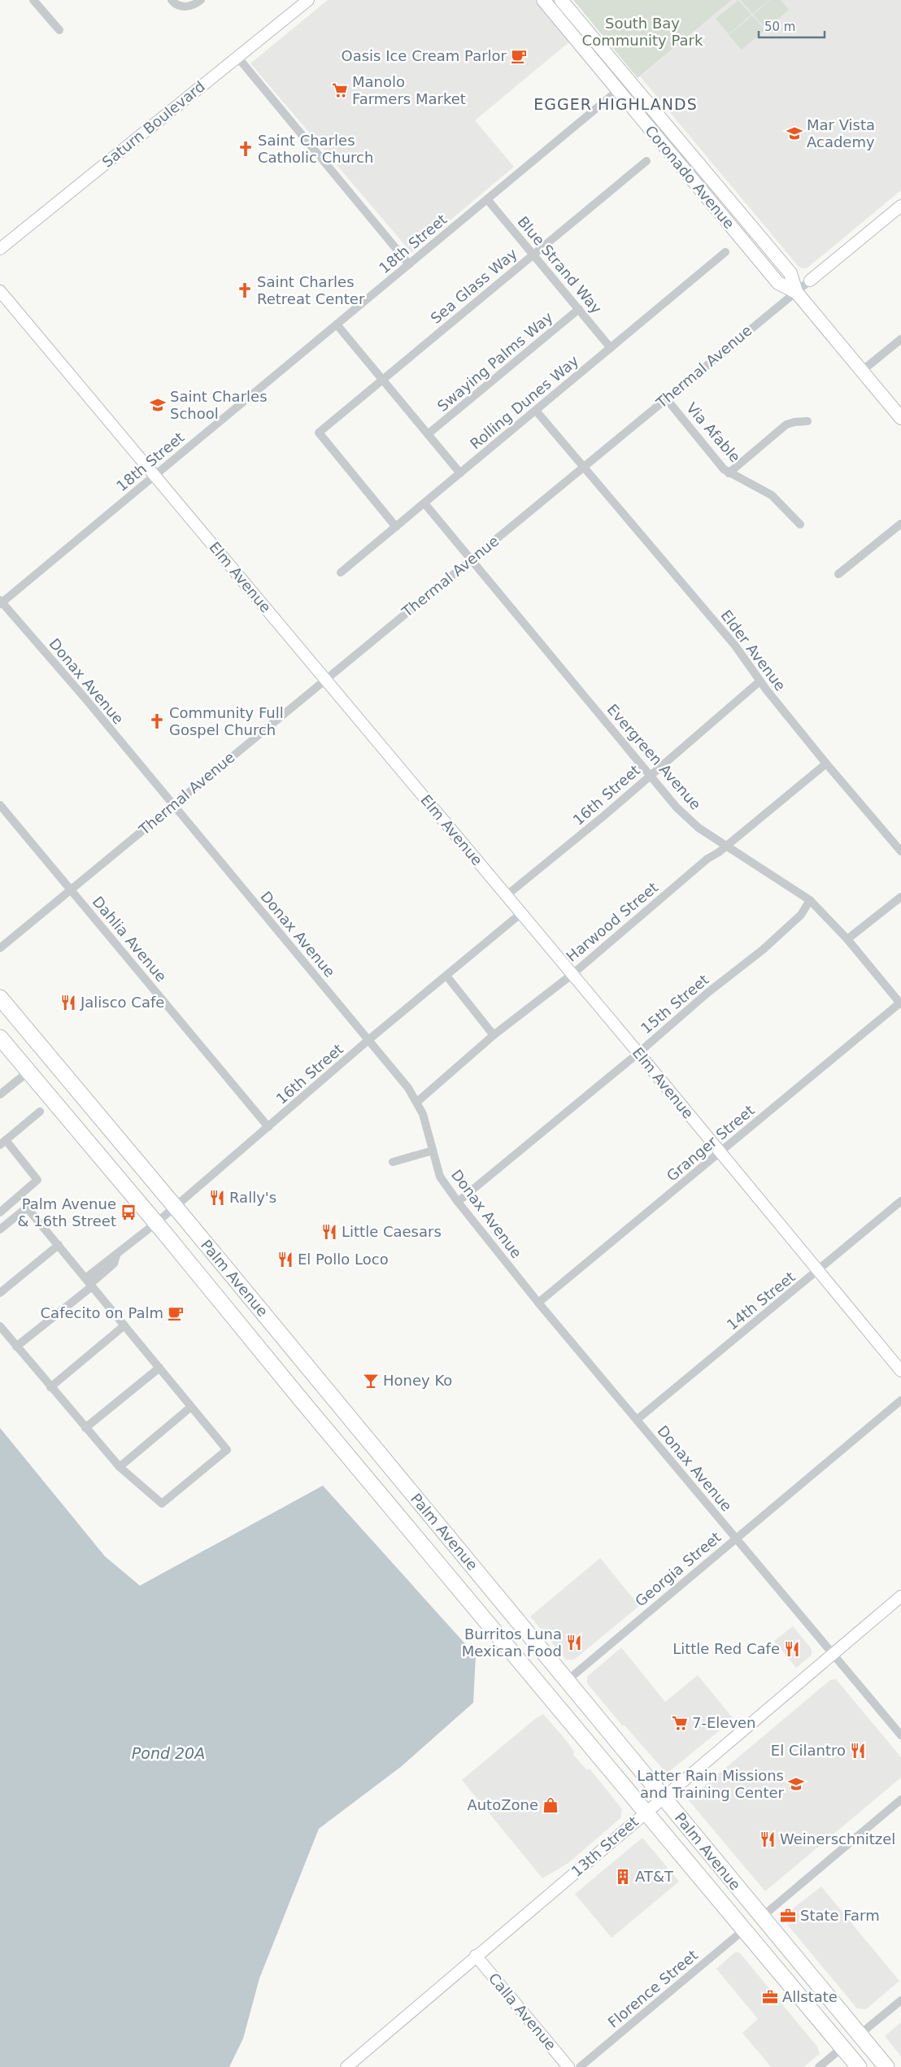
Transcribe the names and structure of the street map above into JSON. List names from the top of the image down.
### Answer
{
  "streets": {
    "highway": ["Palm Avenue"],
    "main road": ["Coronado Avenue"],
    "street": [
      "Saturn Boulevard",
      "18th Street",
      "Blue Strand Way",
      "Sea Glass Way",
      "Swaying Palms Way",
      "Thermal Avenue",
      "Rolling Dunes Way",
      "Via Afable",
      "Elm Avenue",
      "Elder Avenue",
      "Donax Avenue",
      "Evergreen Avenue",
      "16th Street",
      "Harwood Street",
      "Dahlia Avenue",
      "15th Street",
      "Granger Street",
      "14th Street",
      "Georgia Street",
      "13th Street",
      "Florence Street",
      "Calla Avenue"
    ]
  },
  "crossings": [
    ["Coronado Avenue", "18th Street"],
    ["Coronado Avenue", "Thermal Avenue"],
    ["18th Street", "Blue Strand Way"],
    ["18th Street", "Elm Avenue"],
    ["18th Street", "Donax Avenue"],
    ["Blue Strand Way", "Sea Glass Way"],
    ["Blue Strand Way", "Swaying Palms Way"],
    ["Blue Strand Way", "Rolling Dunes Way"],
    ["Sea Glass Way", "Rolling Dunes Way"],
    ["Thermal Avenue", "Via Afable"],
    ["Thermal Avenue", "Elm Avenue"],
    ["Thermal Avenue", "Elder Avenue"],
    ["Thermal Avenue", "Donax Avenue"],
    ["Thermal Avenue", "Evergreen Avenue"],
    ["Thermal Avenue", "Dahlia Avenue"],
    ["Rolling Dunes Way", "Elder Avenue"],
    ["Rolling Dunes Way", "Evergreen Avenue"],
    ["Elm Avenue", "16th Street"],
    ["Elm Avenue", "Harwood Street"],
    ["Elm Avenue", "15th Street"],
    ["Elm Avenue", "Granger Street"],
    ["Elm Avenue", "14th Street"],
    ["Elder Avenue", "16th Street"],
    ["Elder Avenue", "Harwood Street"],
    ["Donax Avenue", "16th Street"],
    ["Donax Avenue", "Harwood Street"],
    ["Donax Avenue", "15th Street"],
    ["Donax Avenue", "Granger Street"],
    ["Donax Avenue", "14th Street"],
    ["Donax Avenue", "Georgia Street"],
    ["Donax Avenue", "13th Street"],
    ["Evergreen Avenue", "16th Street"],
    ["Evergreen Avenue", "Harwood Street"],
    ["Evergreen Avenue", "15th Street"],
    ["16th Street", "Dahlia Avenue"],
    ["16th Street", "Palm Avenue"],
    ["Palm Avenue", "Georgia Street"],
    ["Palm Avenue", "13th Street"],
    ["Palm Avenue", "Florence Street"],
    ["13th Street", "Calla Avenue"]
  ],
  "districts": ["EGGER HIGHLANDS"],
  "water": ["Pond 20A"],
  "parks": ["South Bay Community Park"],
  "places": {
    "cafe": ["Oasis Ice Cream Parlor", "Cafecito on Palm"],
    "supermarket": ["Manolo Farmers Market", "7-Eleven"],
    "school or university": ["Mar Vista Academy", "Saint Charles School", "Latter Rain Missions and Training Center"],
    "church": ["Saint Charles Catholic Church", "Saint Charles Retreat Center", "Community Full Gospel Church"],
    "restaurant": [
      "Jalisco Cafe",
      "Rally's",
      "Little Caesars",
      "El Pollo Loco",
      "Burritos Luna Mexican Food",
      "Little Red Cafe",
      "El Cilantro",
      "Weinerschnitzel"
    ],
    "bus stop": ["Palm Avenue & 16th Street"],
    "bar": ["Honey Ko"],
    "shop": ["AutoZone"],
    "building": ["AT&T"],
    "office": ["State Farm", "Allstate"]
  },
  "scale_bar": "50 m"
}
